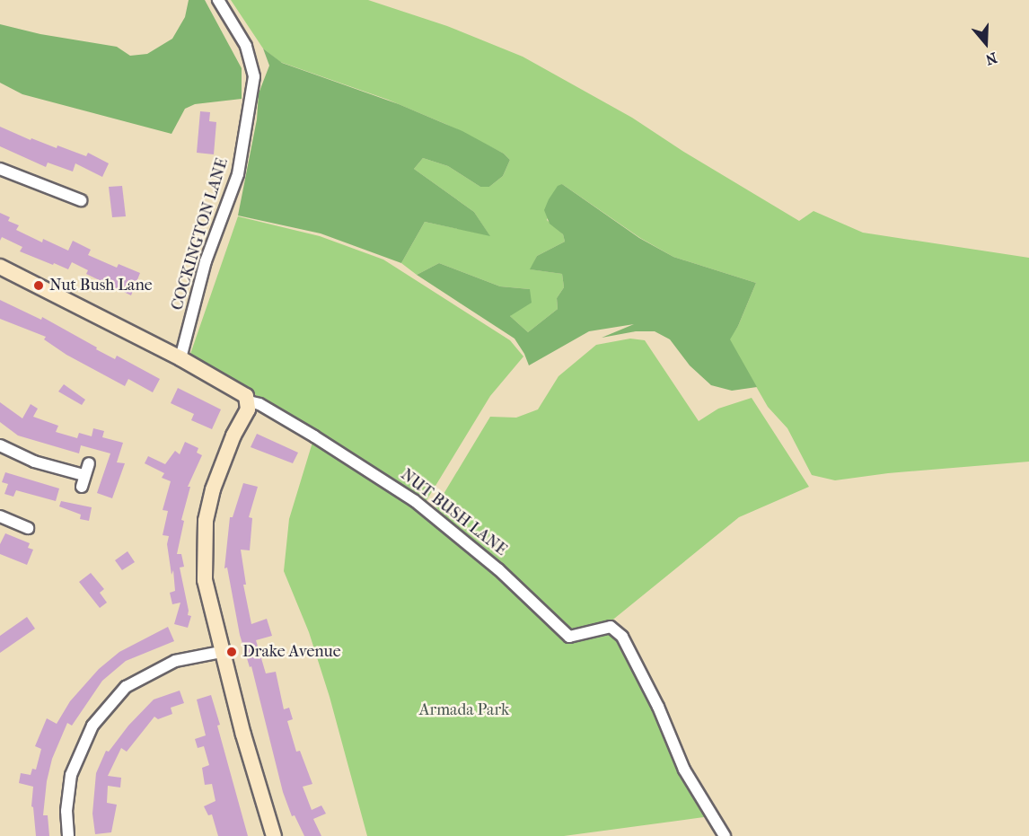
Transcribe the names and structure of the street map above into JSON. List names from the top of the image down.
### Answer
{
  "streets": {
    "street": ["COCKINGTON LANE", "NUT BUSH LANE"]
  },
  "crossings": [
    ["COCKINGTON LANE", "NUT BUSH LANE"]
  ],
  "parks": ["Armada Park"],
  "places": ["Nut Bush Lane", "Drake Avenue"],
  "north": "bottom"
}
